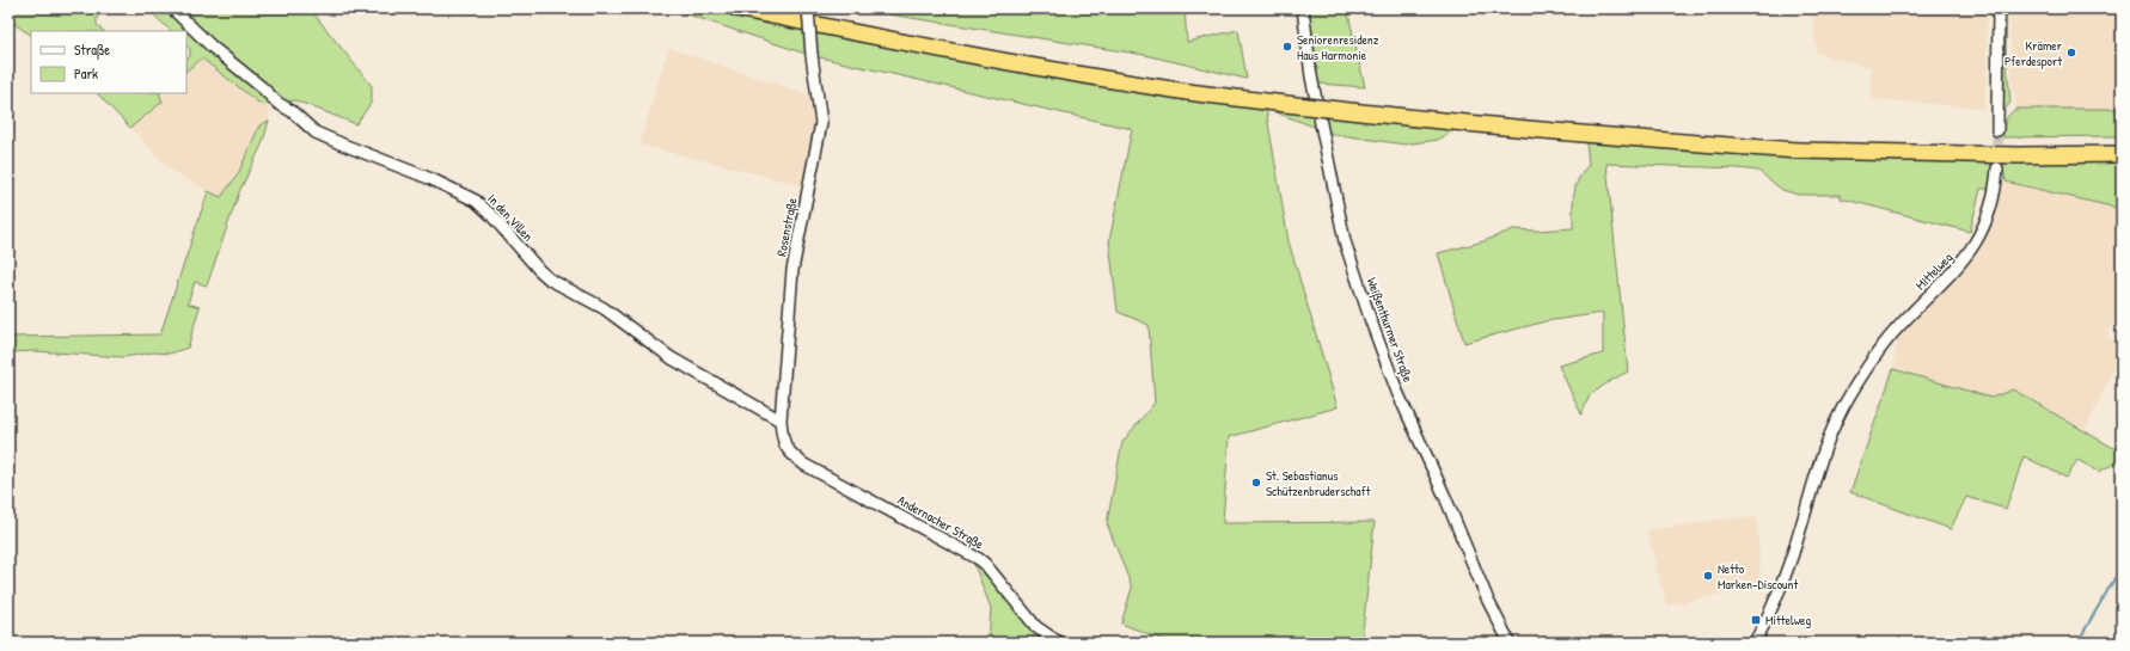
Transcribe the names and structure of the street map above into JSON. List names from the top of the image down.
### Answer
{
  "streets": {
    "street": [
      "In den Villen",
      "Rosenstraße",
      "Mittelweg",
      "Weißenthurmer Straße",
      "Andernacher Straße"
    ]
  },
  "crossings": [
    ["In den Villen", "Rosenstraße"],
    ["Rosenstraße", "Andernacher Straße"]
  ],
  "places": {
    "other": [
      "Seniorenresidenz Haus Harmonie",
      "Krämer Pferdesport",
      "St. Sebastianus Schützenbruderschaft",
      "Netto Marken-Discount"
    ],
    "transit": ["Mittelweg"]
  },
  "legend": ["Straße", "Park"]
}
